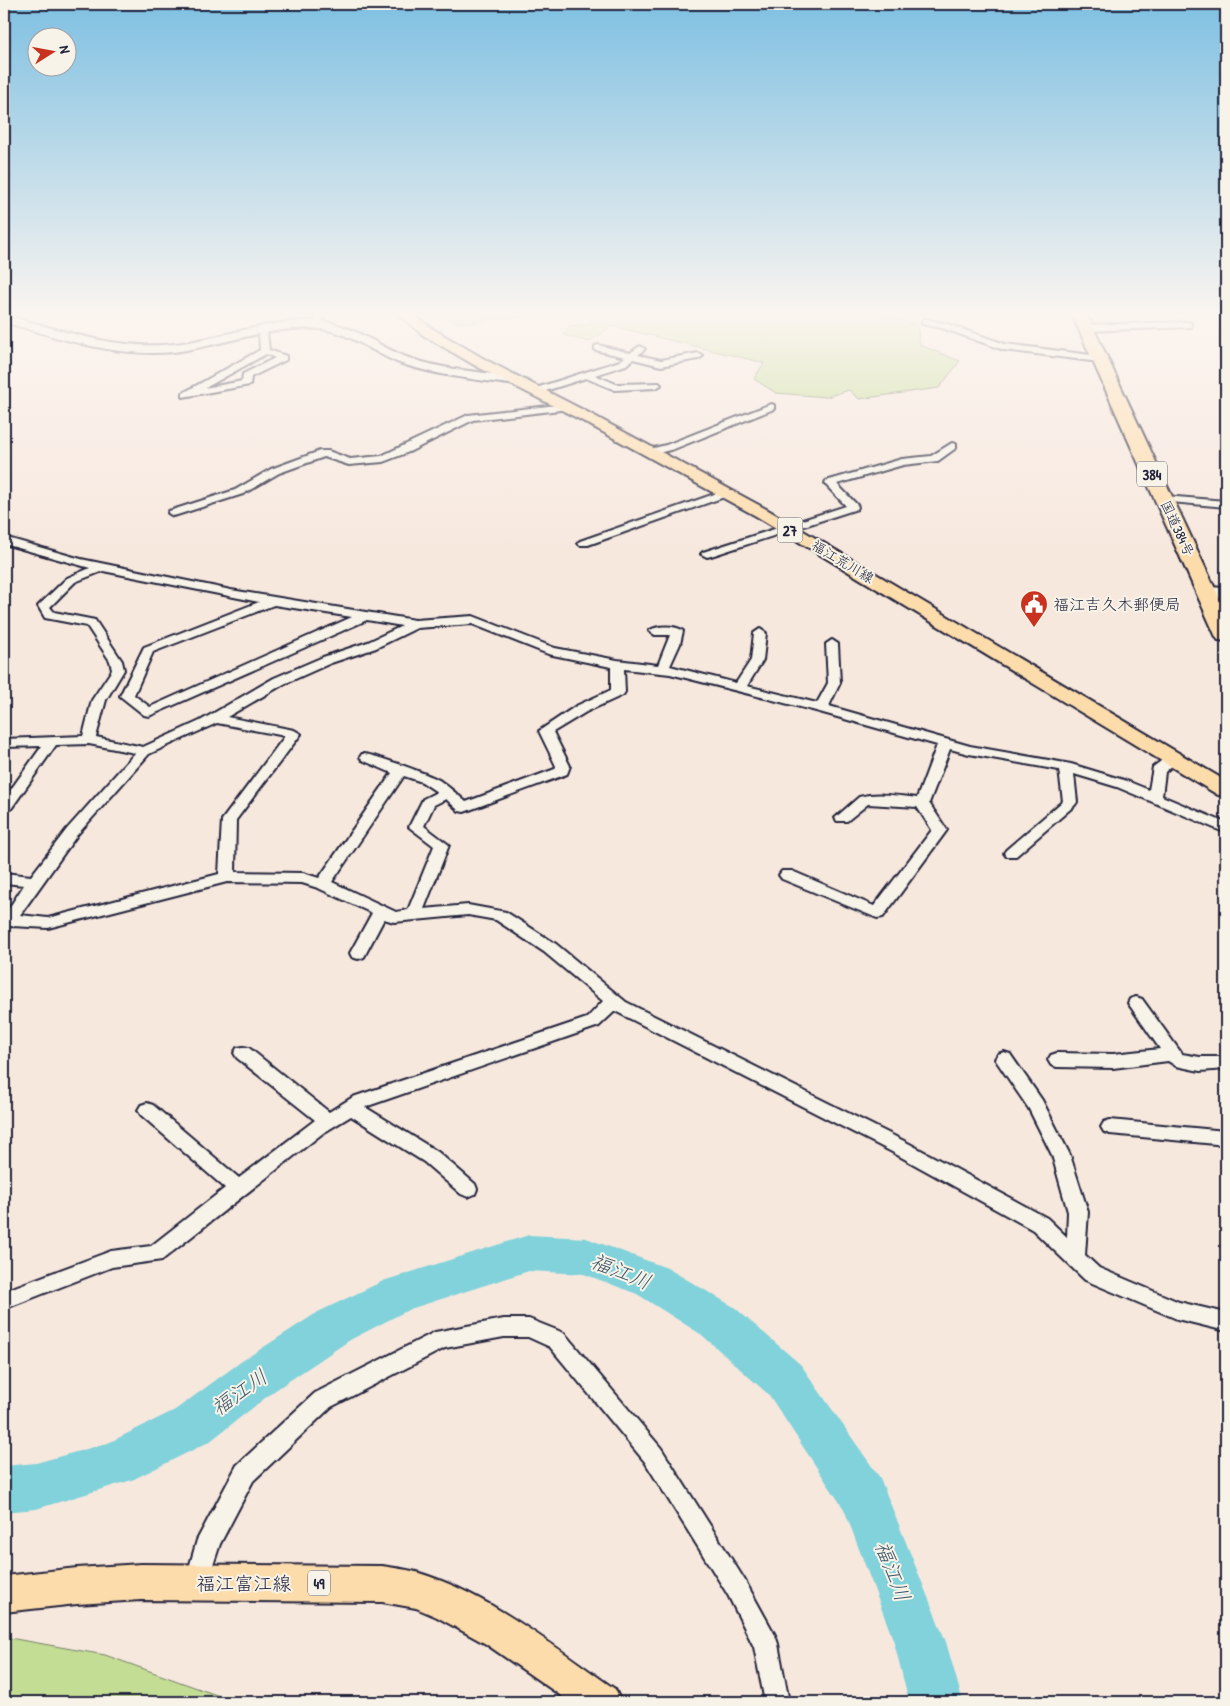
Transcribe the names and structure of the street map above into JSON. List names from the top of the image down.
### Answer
{
  "streets": {
    "highway": ["384", "国道384号"],
    "main road": [
      "27",
      "福江荒川線",
      "福江富江線",
      "49"
    ]
  },
  "water": ["福江川"],
  "places": {
    "public building": ["福江吉久木郵便局"]
  },
  "north": "right"
}
